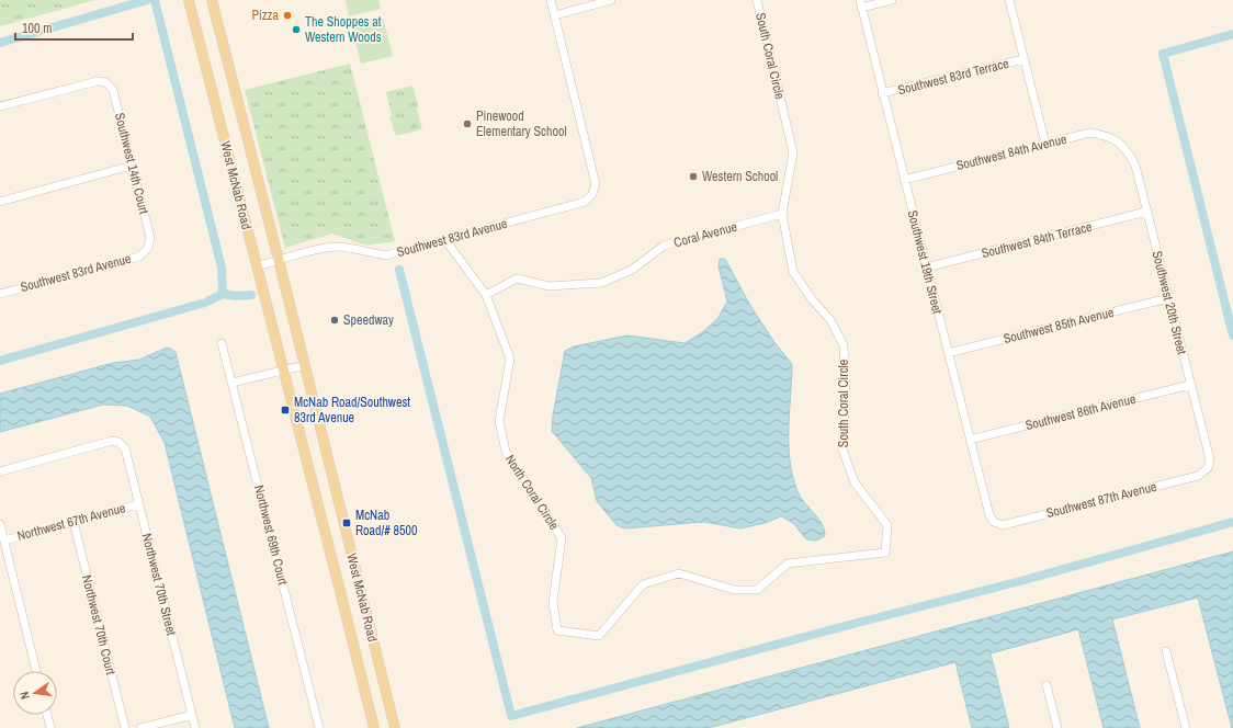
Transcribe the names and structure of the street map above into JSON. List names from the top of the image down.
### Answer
{
  "streets": {
    "main road": ["West McNab Road"],
    "street": [
      "South Coral Circle",
      "Southwest 83rd Terrace",
      "Southwest 84th Avenue",
      "Southwest 14th Court",
      "Coral Avenue",
      "Southwest 83rd Avenue",
      "Southwest 84th Terrace",
      "Southwest 19th Street",
      "Southwest 20th Street",
      "Southwest 85th Avenue",
      "Southwest 86th Avenue",
      "North Coral Circle",
      "Southwest 87th Avenue",
      "Northwest 67th Avenue",
      "Northwest 69th Court",
      "Northwest 70th Street",
      "Northwest 70th Court"
    ]
  },
  "crossings": [
    ["South Coral Circle", "Coral Avenue"],
    ["South Coral Circle", "North Coral Circle"],
    ["Southwest 83rd Terrace", "Southwest 19th Street"],
    ["Southwest 84th Avenue", "Southwest 19th Street"],
    ["Southwest 84th Avenue", "Southwest 20th Street"],
    ["Southwest 14th Court", "Southwest 83rd Avenue"],
    ["West McNab Road", "Southwest 83rd Avenue"],
    ["Coral Avenue", "North Coral Circle"],
    ["Southwest 83rd Avenue", "North Coral Circle"],
    ["Southwest 84th Terrace", "Southwest 19th Street"],
    ["Southwest 84th Terrace", "Southwest 20th Street"],
    ["Southwest 19th Street", "Southwest 85th Avenue"],
    ["Southwest 19th Street", "Southwest 86th Avenue"],
    ["Southwest 19th Street", "Southwest 87th Avenue"],
    ["Southwest 20th Street", "Southwest 85th Avenue"],
    ["Southwest 20th Street", "Southwest 86th Avenue"],
    ["Southwest 20th Street", "Southwest 87th Avenue"],
    ["Northwest 67th Avenue", "Northwest 70th Street"],
    ["Northwest 67th Avenue", "Northwest 70th Court"]
  ],
  "places": {
    "other": [
      "Pizza",
      "The Shoppes at Western Woods",
      "Pinewood Elementary School",
      "Western School",
      "Speedway"
    ],
    "transit": ["McNab Road/Southwest 83rd Avenue", "McNab Road/# 8500"]
  },
  "scale_bar": "100 m",
  "north": "left"
}
